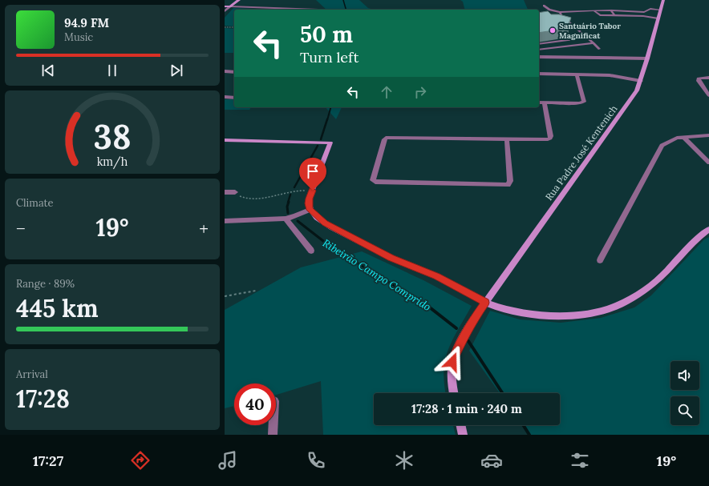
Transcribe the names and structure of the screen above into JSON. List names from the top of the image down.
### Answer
{
  "streets": {
    "street": ["Rua Padre José Kentenich"]
  },
  "water": ["Ribeirão Campo Comprido"],
  "places": ["Santuário Tabor Magnificat"],
  "page": {
    "turn": ["50 m", "Turn left"],
    "song": ["94.9 FM", "Music"],
    "tile": [
      "Climate",
      ["Range · 89%", "445 km"],
      ["Arrival", "17:28"]
    ],
    "heat": ["−", "19°", "+"],
    "limit": "40",
    "trip": "17:28 · 1 min · 240 m",
    "tabs": ["17:27", "19°"],
    "gauge": ["38", "km/h"]
  }
}
